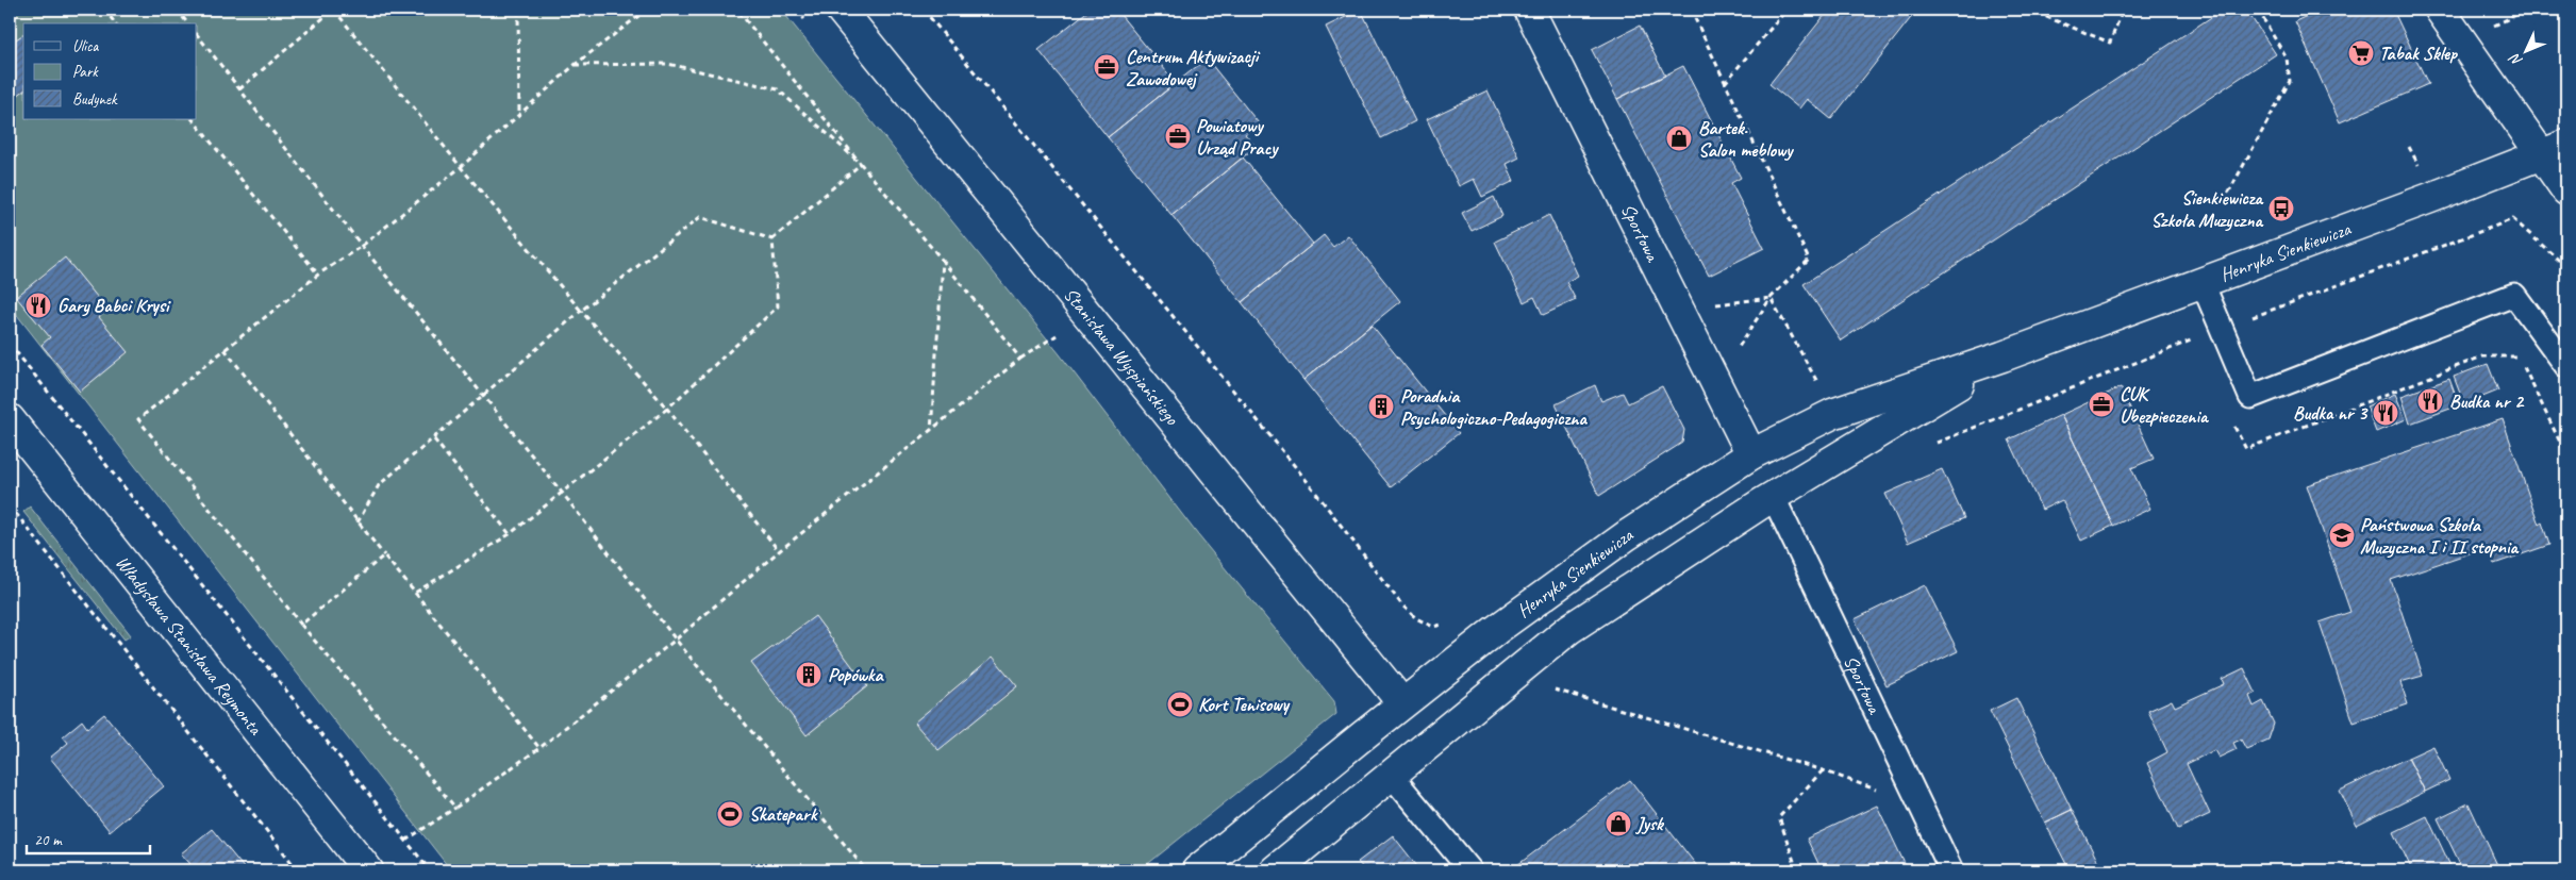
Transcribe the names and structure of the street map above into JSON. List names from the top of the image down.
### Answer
{
  "streets": {
    "street": [
      "Sportowa",
      "Henryka Sienkiewicza",
      "Stanisława Wyspiańskiego",
      "Władysława Stanisława Reymonta"
    ]
  },
  "crossings": [
    ["Sportowa", "Henryka Sienkiewicza"],
    ["Henryka Sienkiewicza", "Stanisława Wyspiańskiego"]
  ],
  "places": {
    "supermarket": ["Tabak Sklep"],
    "office": ["Centrum Aktywizacji Zawodowej", "Powiatowy Urząd Pracy", "CUK Ubezpieczenia"],
    "shop": ["Bartek. Salon meblowy", "Jysk"],
    "bus stop": ["Sienkiewicza Szkoła Muzyczna"],
    "restaurant": ["Gary Babci Krysi", "Budka nr 2", "Budka nr 3"],
    "building": ["Poradnia Psychologiczno-Pedagogiczna", "Popówka"],
    "school or university": ["Państwowa Szkoła Muzyczna I i II stopnia"],
    "sports": ["Kort Tenisowy", "Skatepark"]
  },
  "legend": ["Ulica", "Park", "Budynek"],
  "scale_bar": "20 m",
  "north": "bottom left"
}
